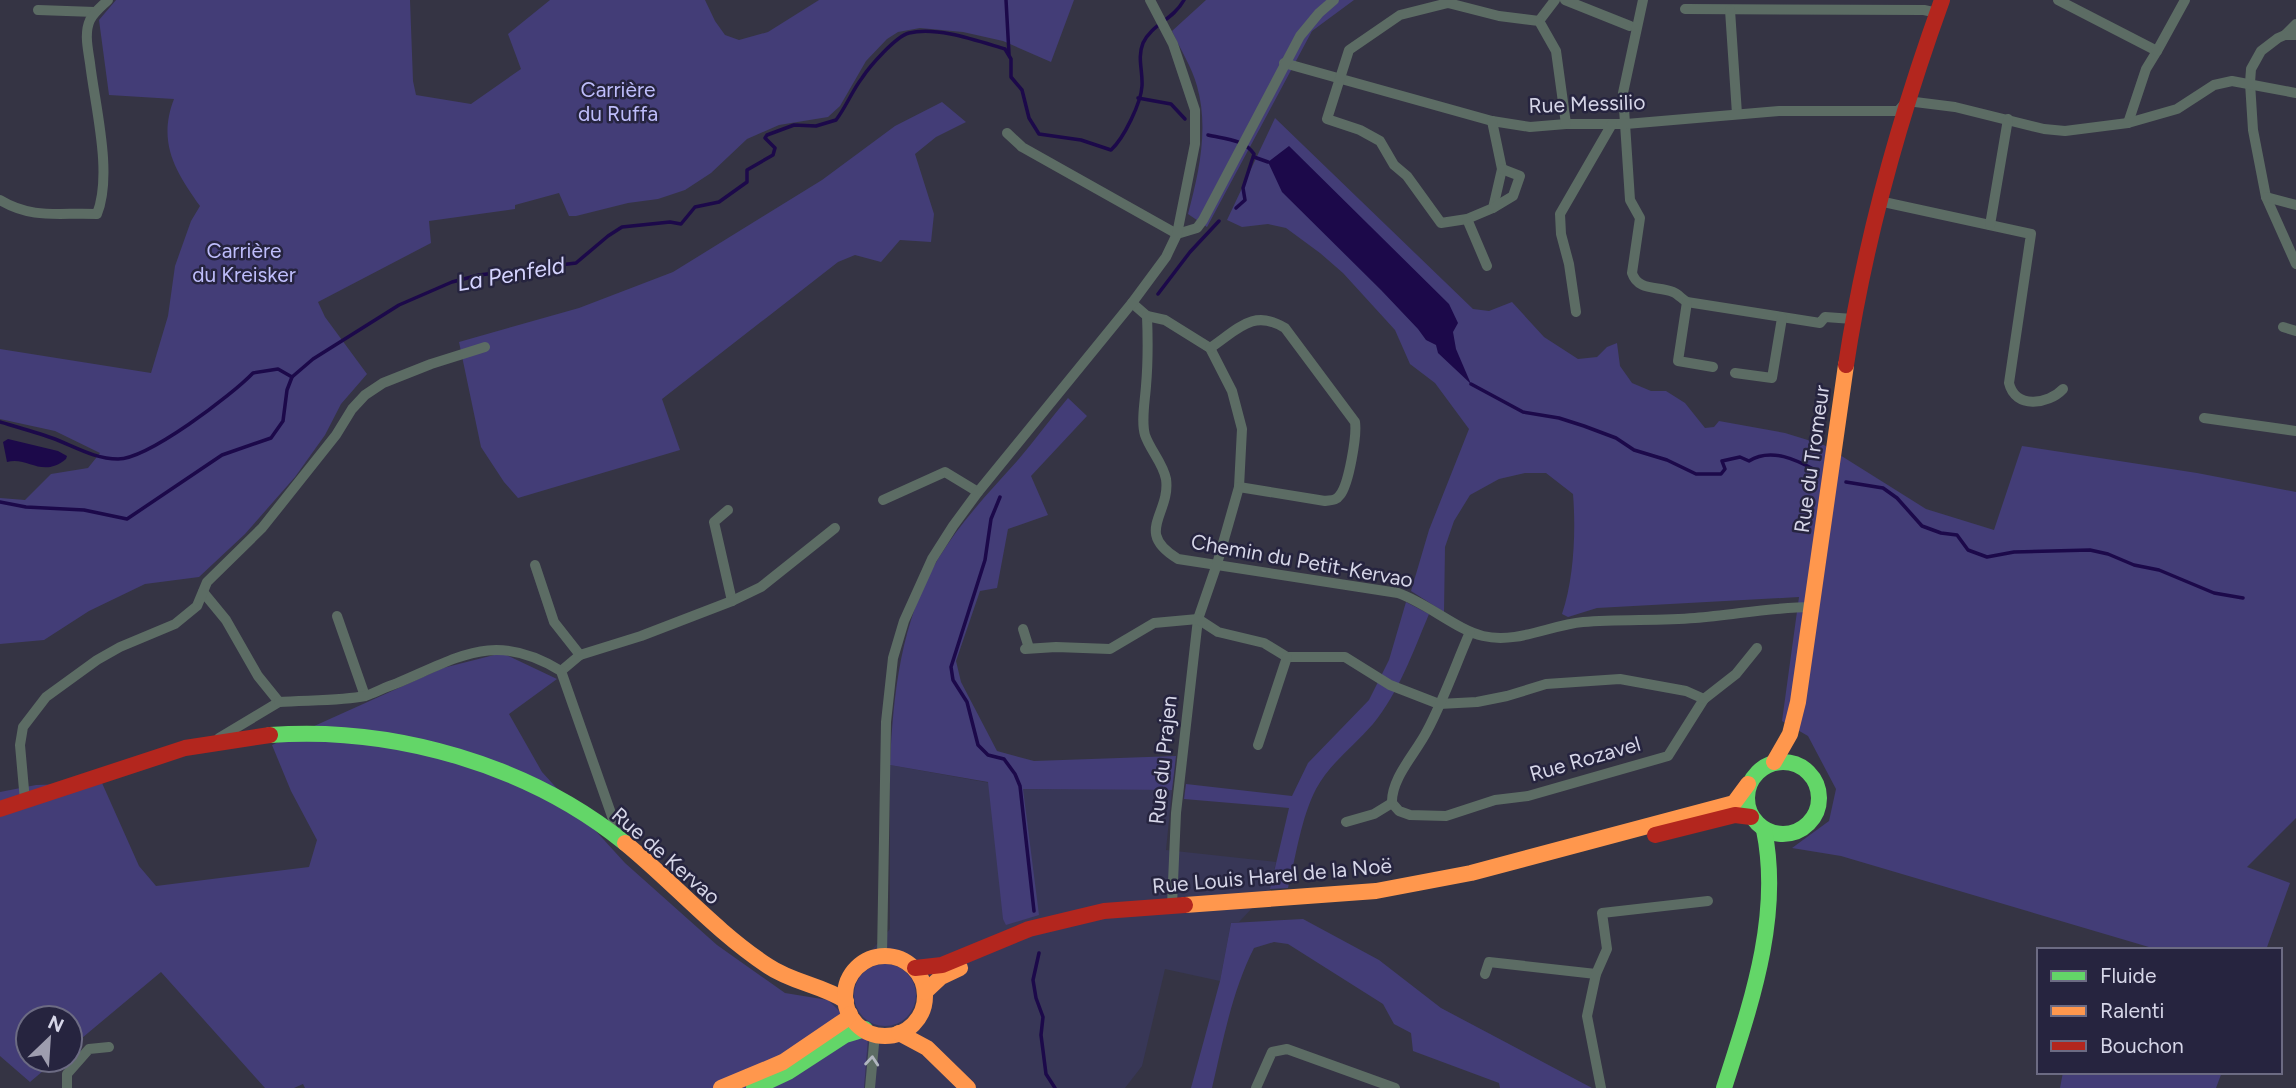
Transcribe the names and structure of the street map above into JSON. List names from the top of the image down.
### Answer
{
  "streets": {
    "main road": ["Rue du Tromeur", "Rue de Kervao", "Rue Louis Harel de la Noë"],
    "street": [
      "Rue Messilio",
      "Chemin du Petit-Kervao",
      "Rue Rozavel",
      "Rue du Prajen"
    ]
  },
  "crossings": [
    ["Rue Messilio", "Rue du Tromeur"],
    ["Rue du Tromeur", "Chemin du Petit-Kervao"],
    ["Rue du Tromeur", "Rue Louis Harel de la Noë"],
    ["Chemin du Petit-Kervao", "Rue du Prajen"],
    ["Rue du Prajen", "Rue Louis Harel de la Noë"],
    ["Rue de Kervao", "Rue Louis Harel de la Noë"]
  ],
  "water": ["La Penfeld"],
  "parks": ["Carrière du Ruffa", "Carrière du Kreisker"],
  "legend": ["Fluide", "Ralenti", "Bouchon"],
  "north": "top right"
}
